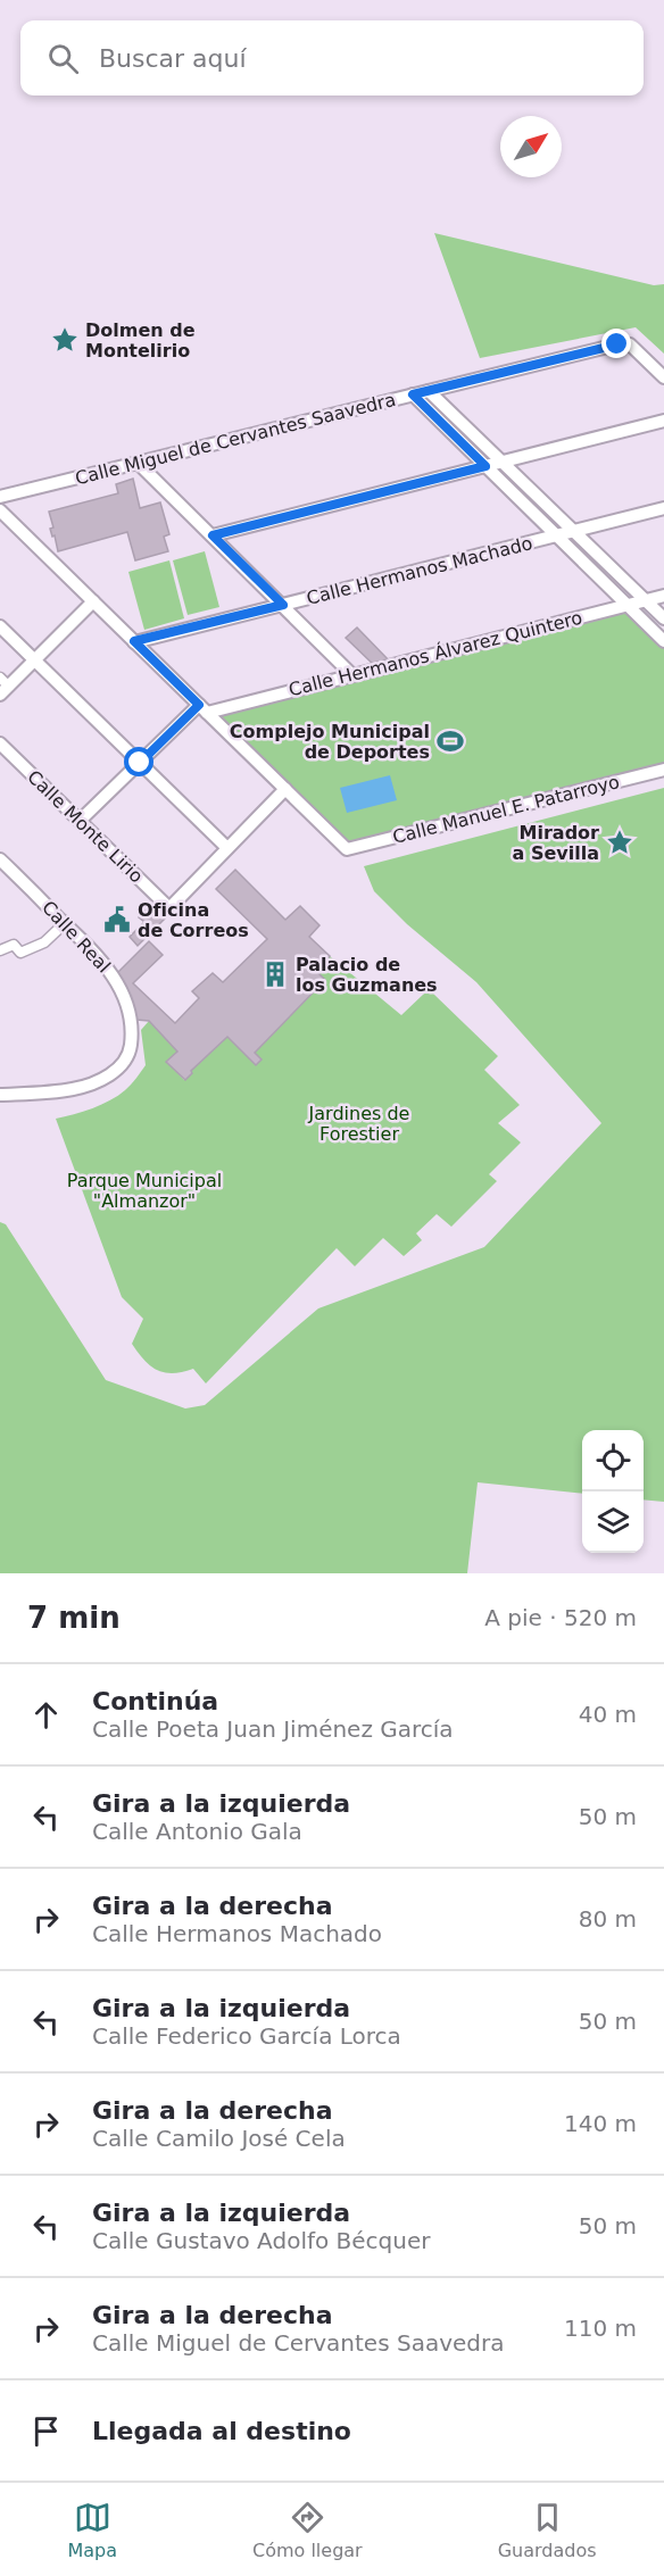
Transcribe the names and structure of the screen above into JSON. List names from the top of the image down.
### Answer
{
  "streets": {
    "street": [
      "Calle Miguel de Cervantes Saavedra",
      "Calle Hermanos Machado",
      "Calle Hermanos Álvarez Quintero",
      "Calle Manuel E. Patarroyo",
      "Calle Monte Lirio",
      "Calle Real"
    ]
  },
  "parks": ["Jardines de Forestier", "Parque Municipal \"Almanzor\""],
  "places": {
    "place": ["Dolmen de Montelirio", "Mirador a Sevilla"],
    "sports": ["Complejo Municipal de Deportes"],
    "public building": ["Oficina de Correos"],
    "building": ["Palacio de los Guzmanes"]
  },
  "north": "top right",
  "page": {
    "search": "Buscar aquí",
    "heading": ["7 min", "A pie · 520 m"],
    "list": [
      ["Continúa", "Calle Poeta Juan Jiménez García", "40 m"],
      ["Gira a la izquierda", "Calle Antonio Gala", "50 m"],
      ["Gira a la derecha", "Calle Hermanos Machado", "80 m"],
      ["Gira a la izquierda", "Calle Federico García Lorca", "50 m"],
      ["Gira a la derecha", "Calle Camilo José Cela", "140 m"],
      ["Gira a la izquierda", "Calle Gustavo Adolfo Bécquer", "50 m"],
      ["Gira a la derecha", "Calle Miguel de Cervantes Saavedra", "110 m"],
      "Llegada al destino"
    ],
    "nav": ["Mapa", "Cómo llegar", "Guardados"]
  }
}
